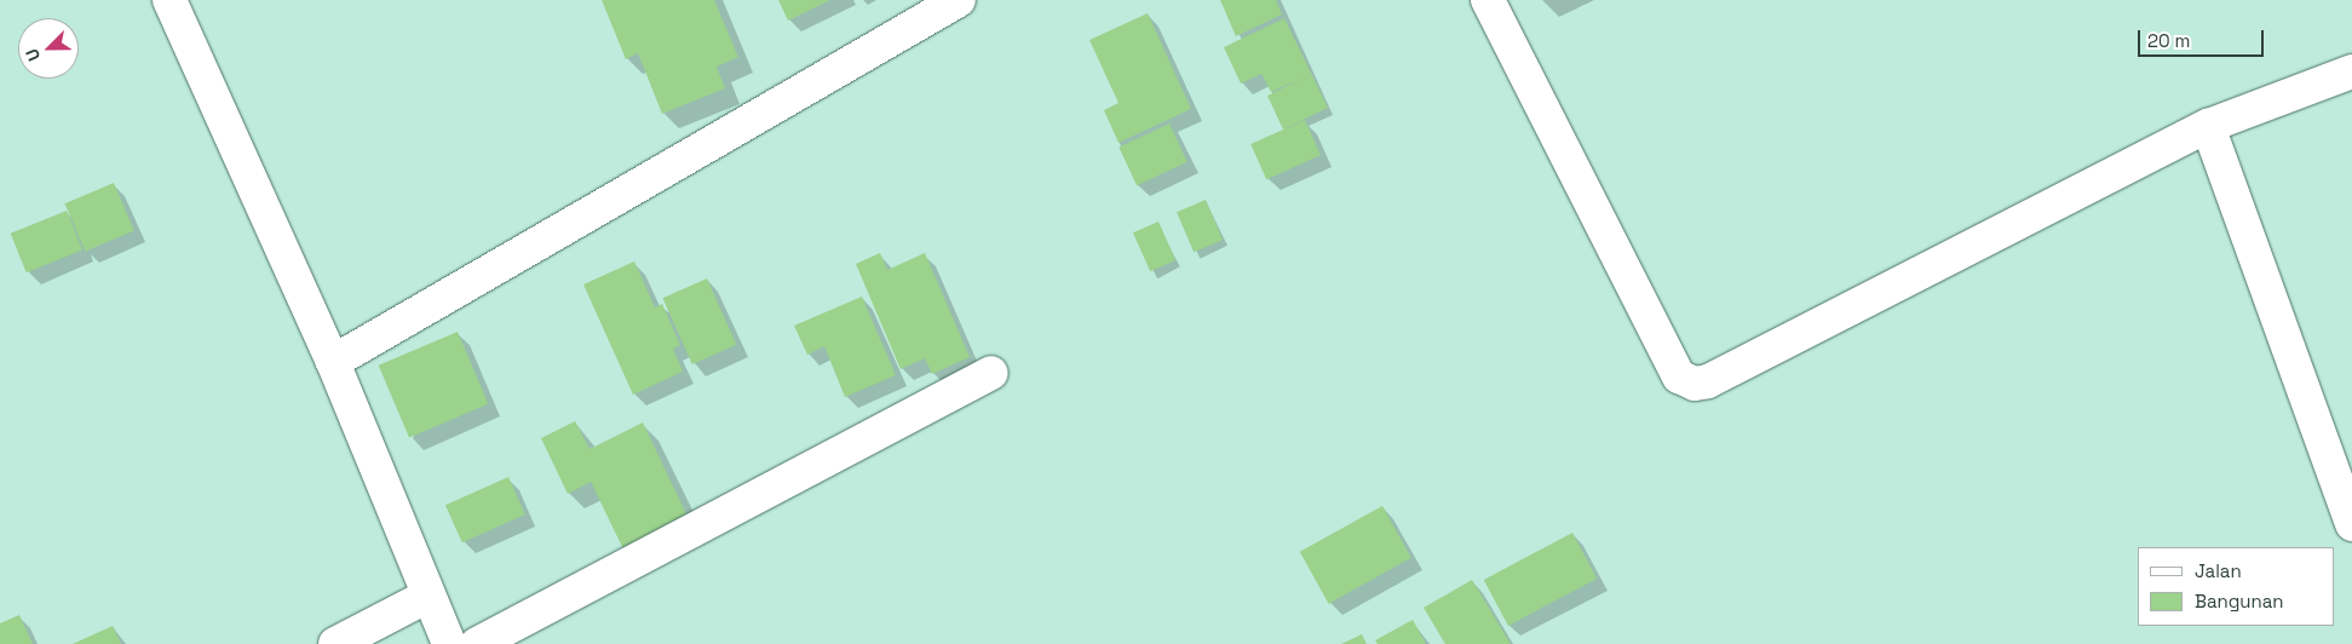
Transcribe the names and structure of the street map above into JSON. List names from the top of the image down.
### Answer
{
  "legend": ["Jalan", "Bangunan"],
  "scale_bar": "20 m",
  "north": "bottom left"
}
